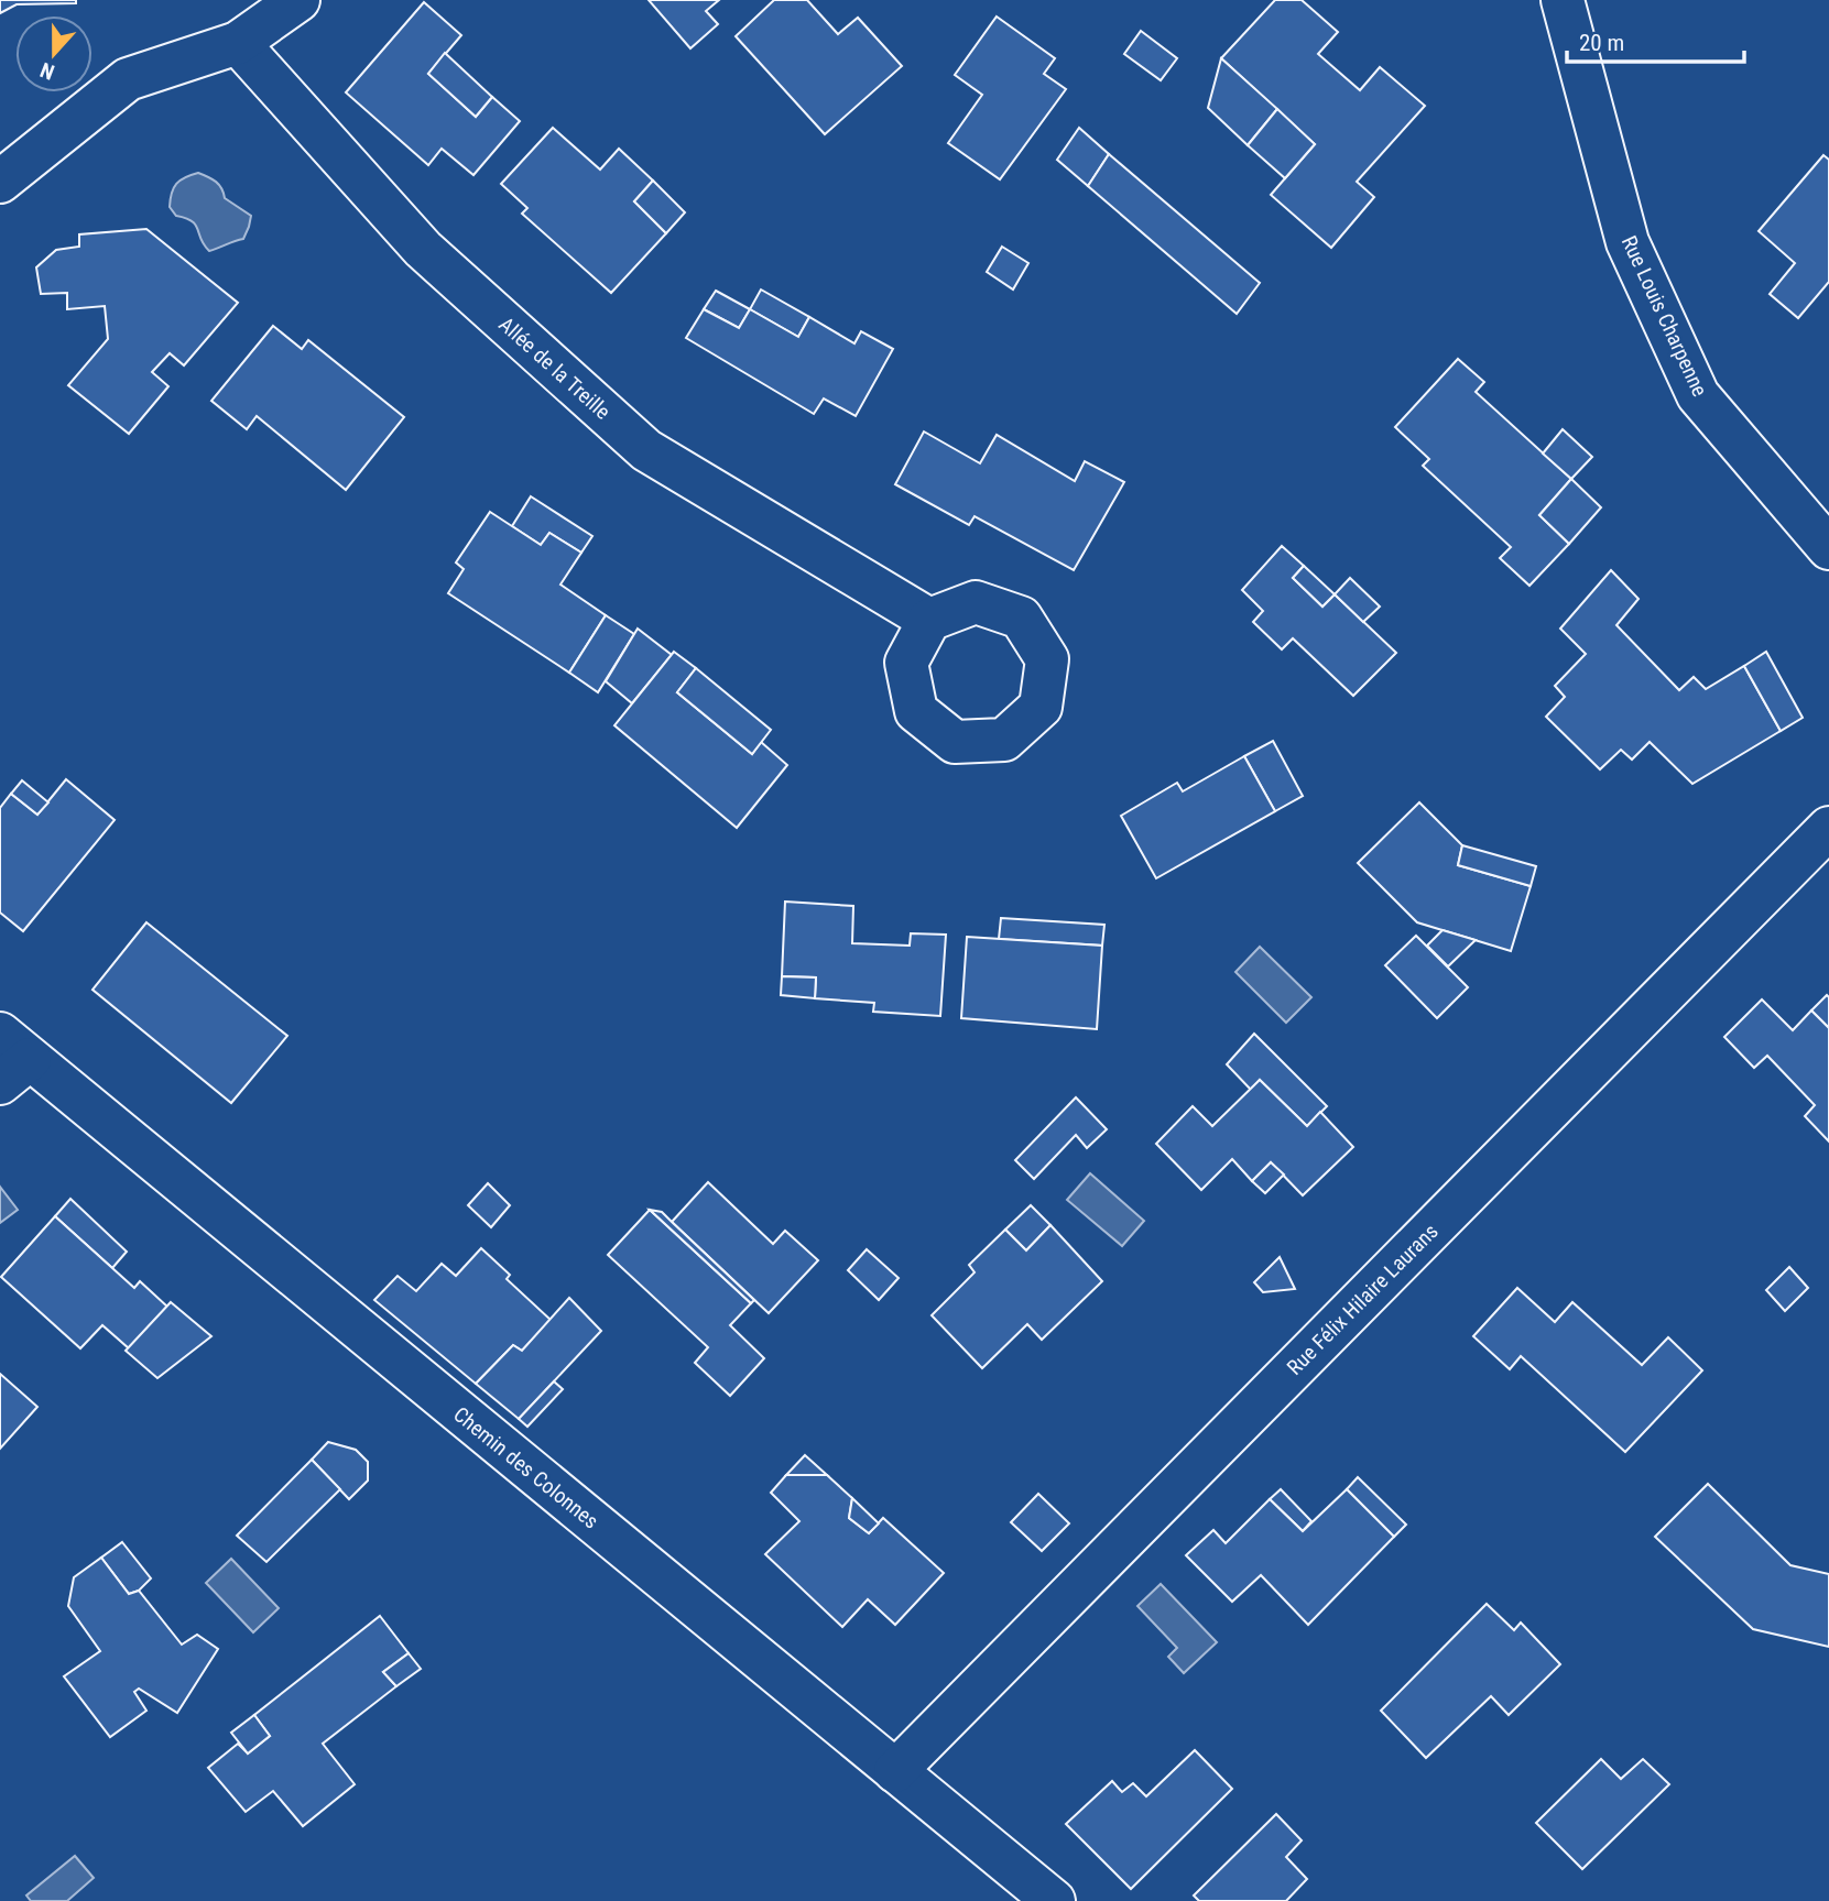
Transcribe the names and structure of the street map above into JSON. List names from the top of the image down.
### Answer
{
  "streets": {
    "street": [
      "Rue Louis Charpenne",
      "Allée de la Treille",
      "Rue Félix Hilaire Laurans",
      "Chemin des Colonnes"
    ]
  },
  "crossings": [
    ["Rue Félix Hilaire Laurans", "Chemin des Colonnes"]
  ],
  "scale_bar": "20 m",
  "north": "bottom"
}
